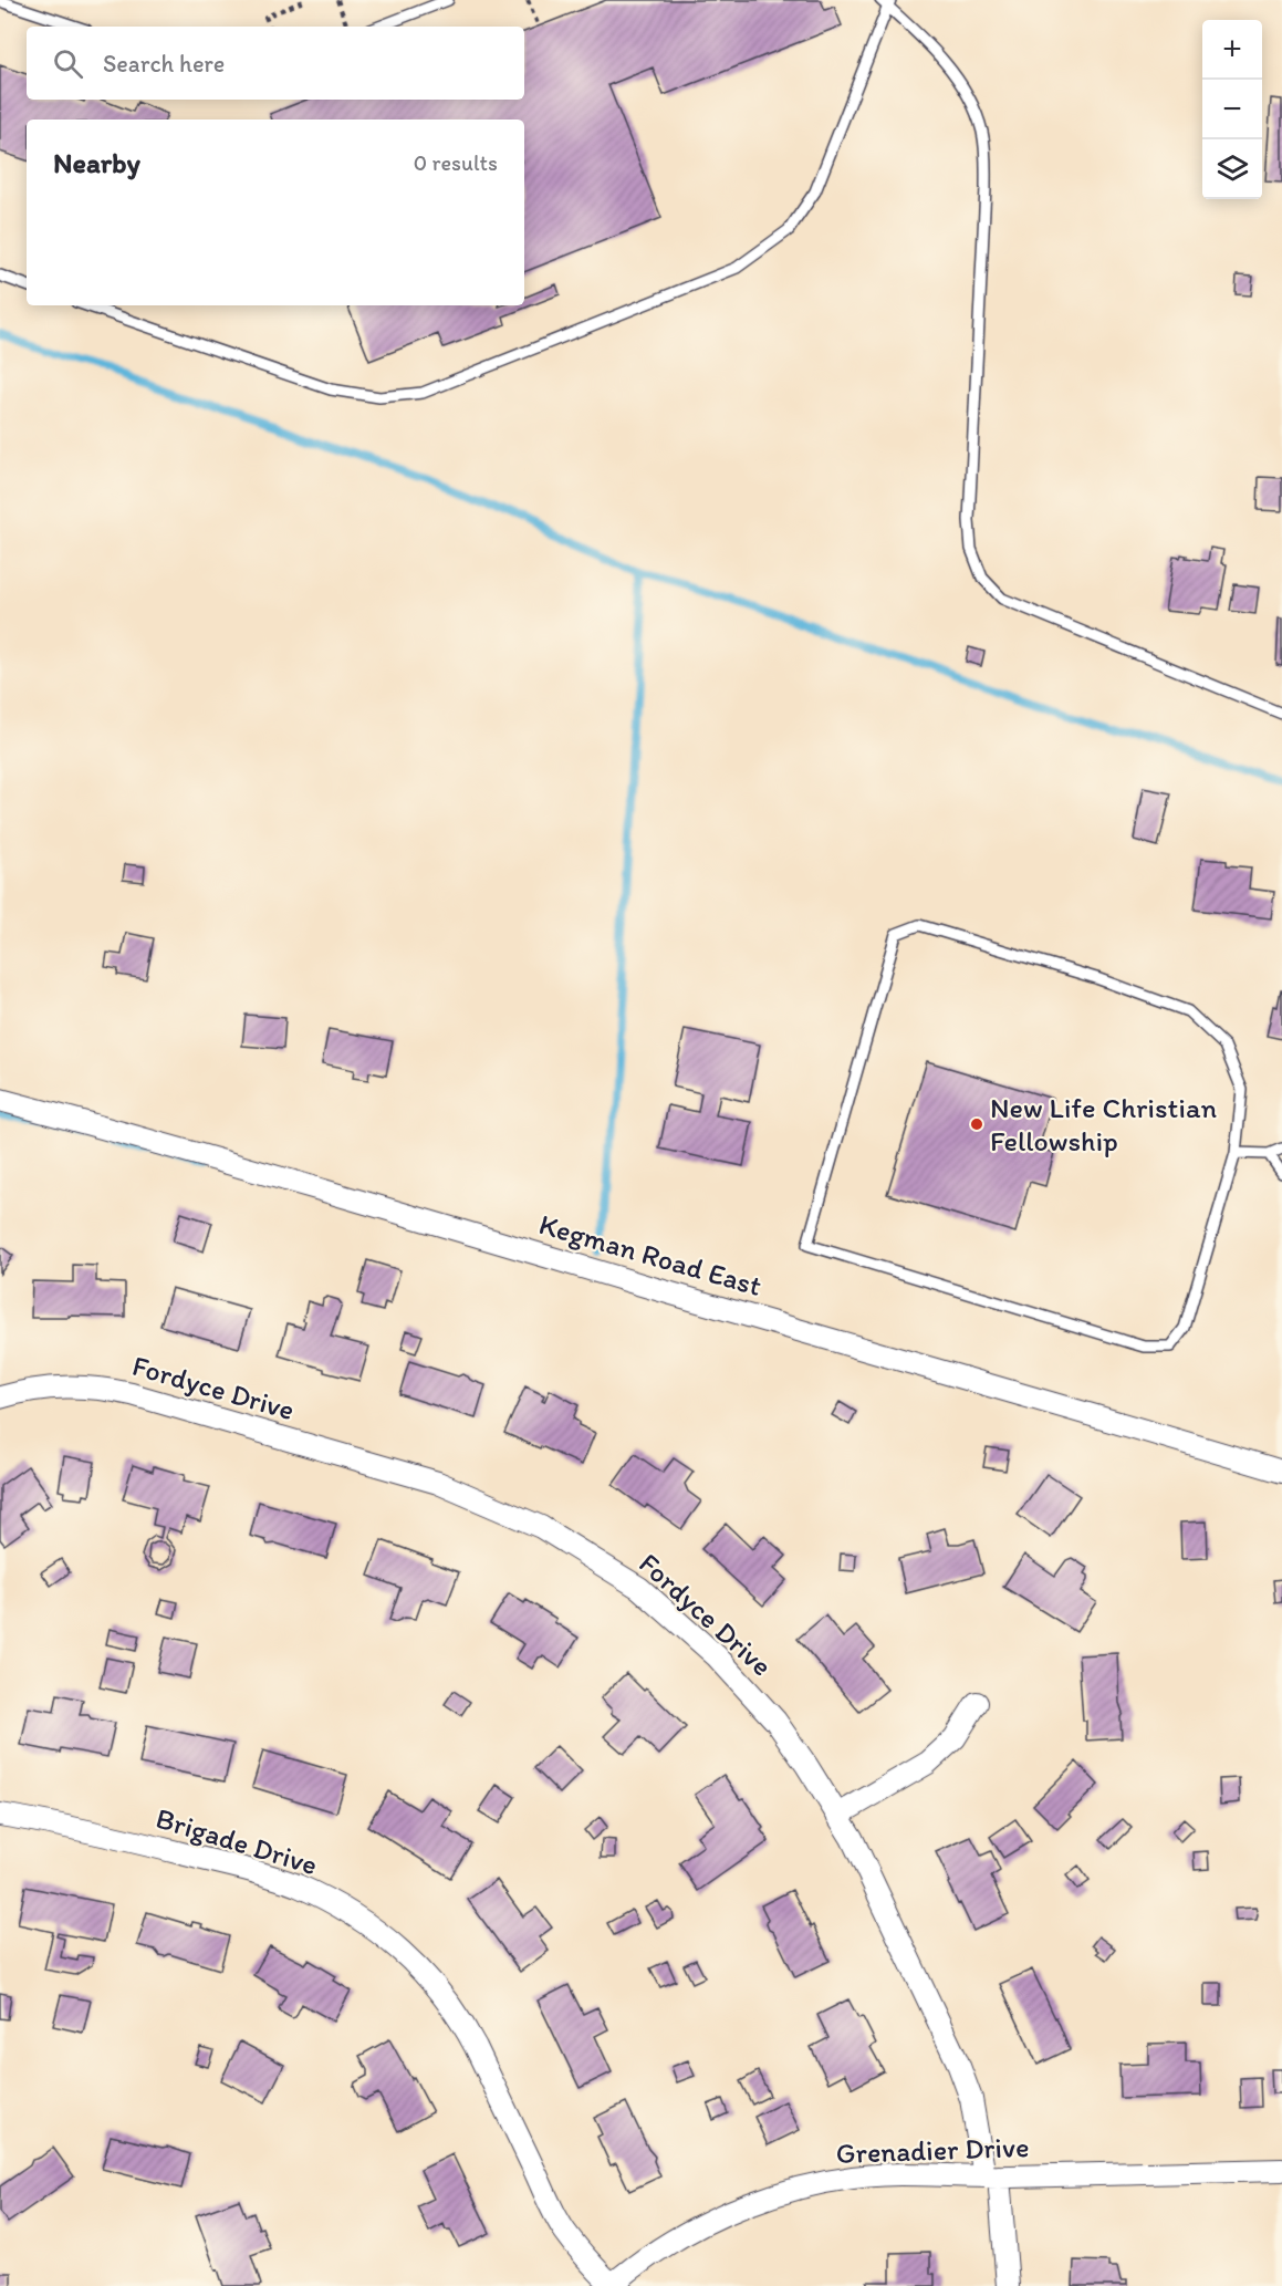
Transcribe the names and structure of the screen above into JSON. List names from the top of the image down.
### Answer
{
  "streets": {
    "street": [
      "Kegman Road East",
      "Fordyce Drive",
      "Brigade Drive",
      "Grenadier Drive"
    ]
  },
  "crossings": [
    ["Fordyce Drive", "Grenadier Drive"],
    ["Brigade Drive", "Grenadier Drive"]
  ],
  "places": ["New Life Christian Fellowship"],
  "page": {
    "map_buttons": ["+", "−"],
    "search": "Search here",
    "heading": ["Nearby", "0 results"]
  }
}
